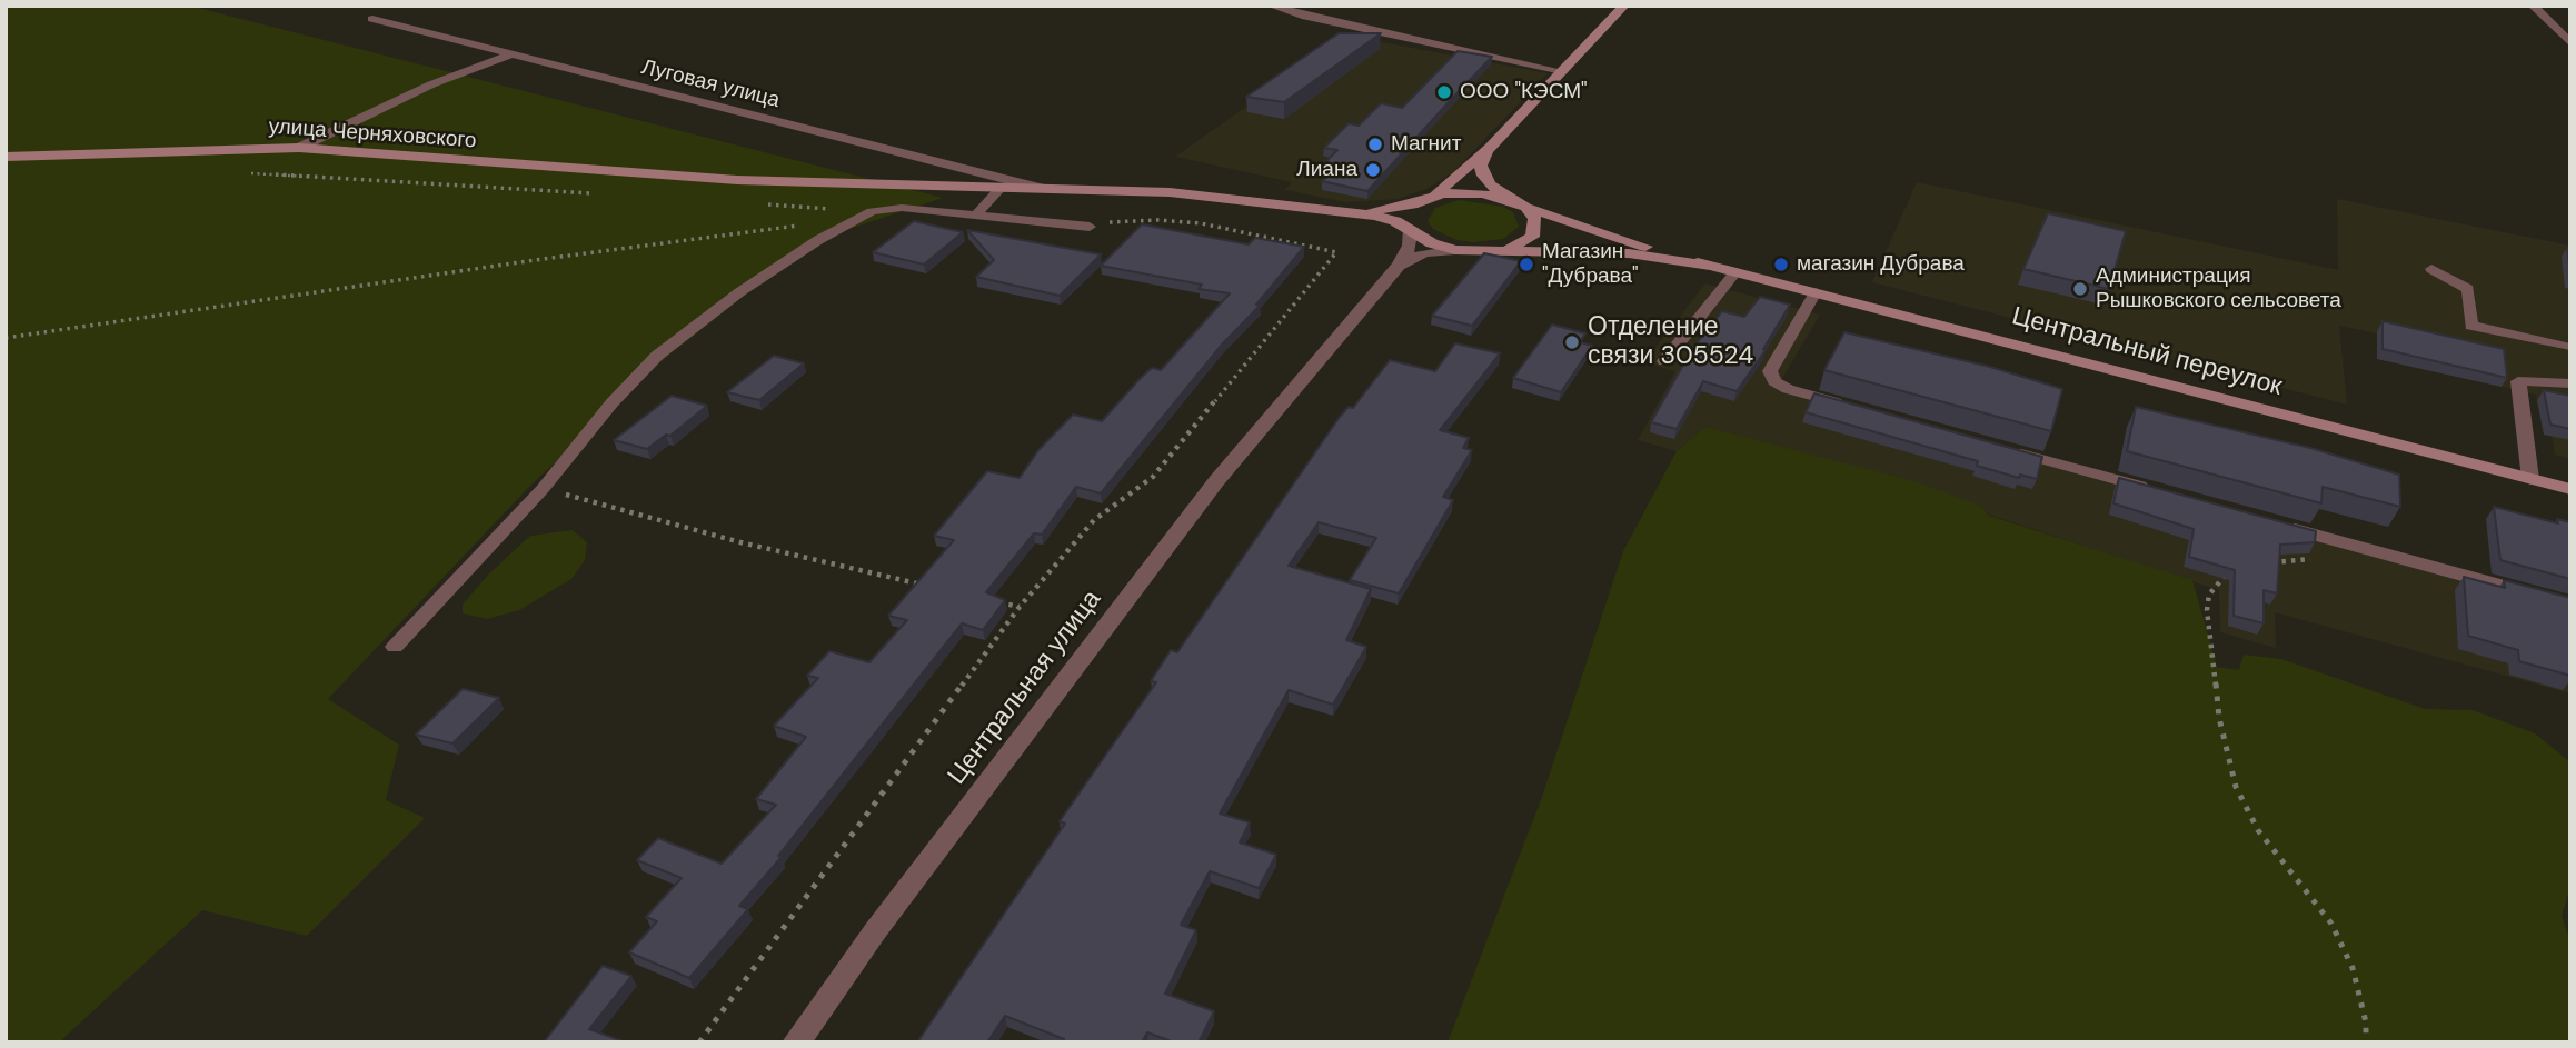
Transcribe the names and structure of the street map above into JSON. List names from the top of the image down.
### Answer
{
  "streets": {
    "main road": ["улица Черняховского", "Центральный переулок"],
    "street": ["Луговая улица", "Центральная улица"]
  },
  "crossings": [
    ["Луговая улица", "улица Черняховского"]
  ],
  "places": [
    "ООО \"КЭСМ\"",
    "Магнит",
    "Лиана",
    "Магазин \"Дубрава\"",
    "магазин Дубрава",
    "Администрация Рышковского сельсовета",
    "Отделение связи 305524"
  ]
}
